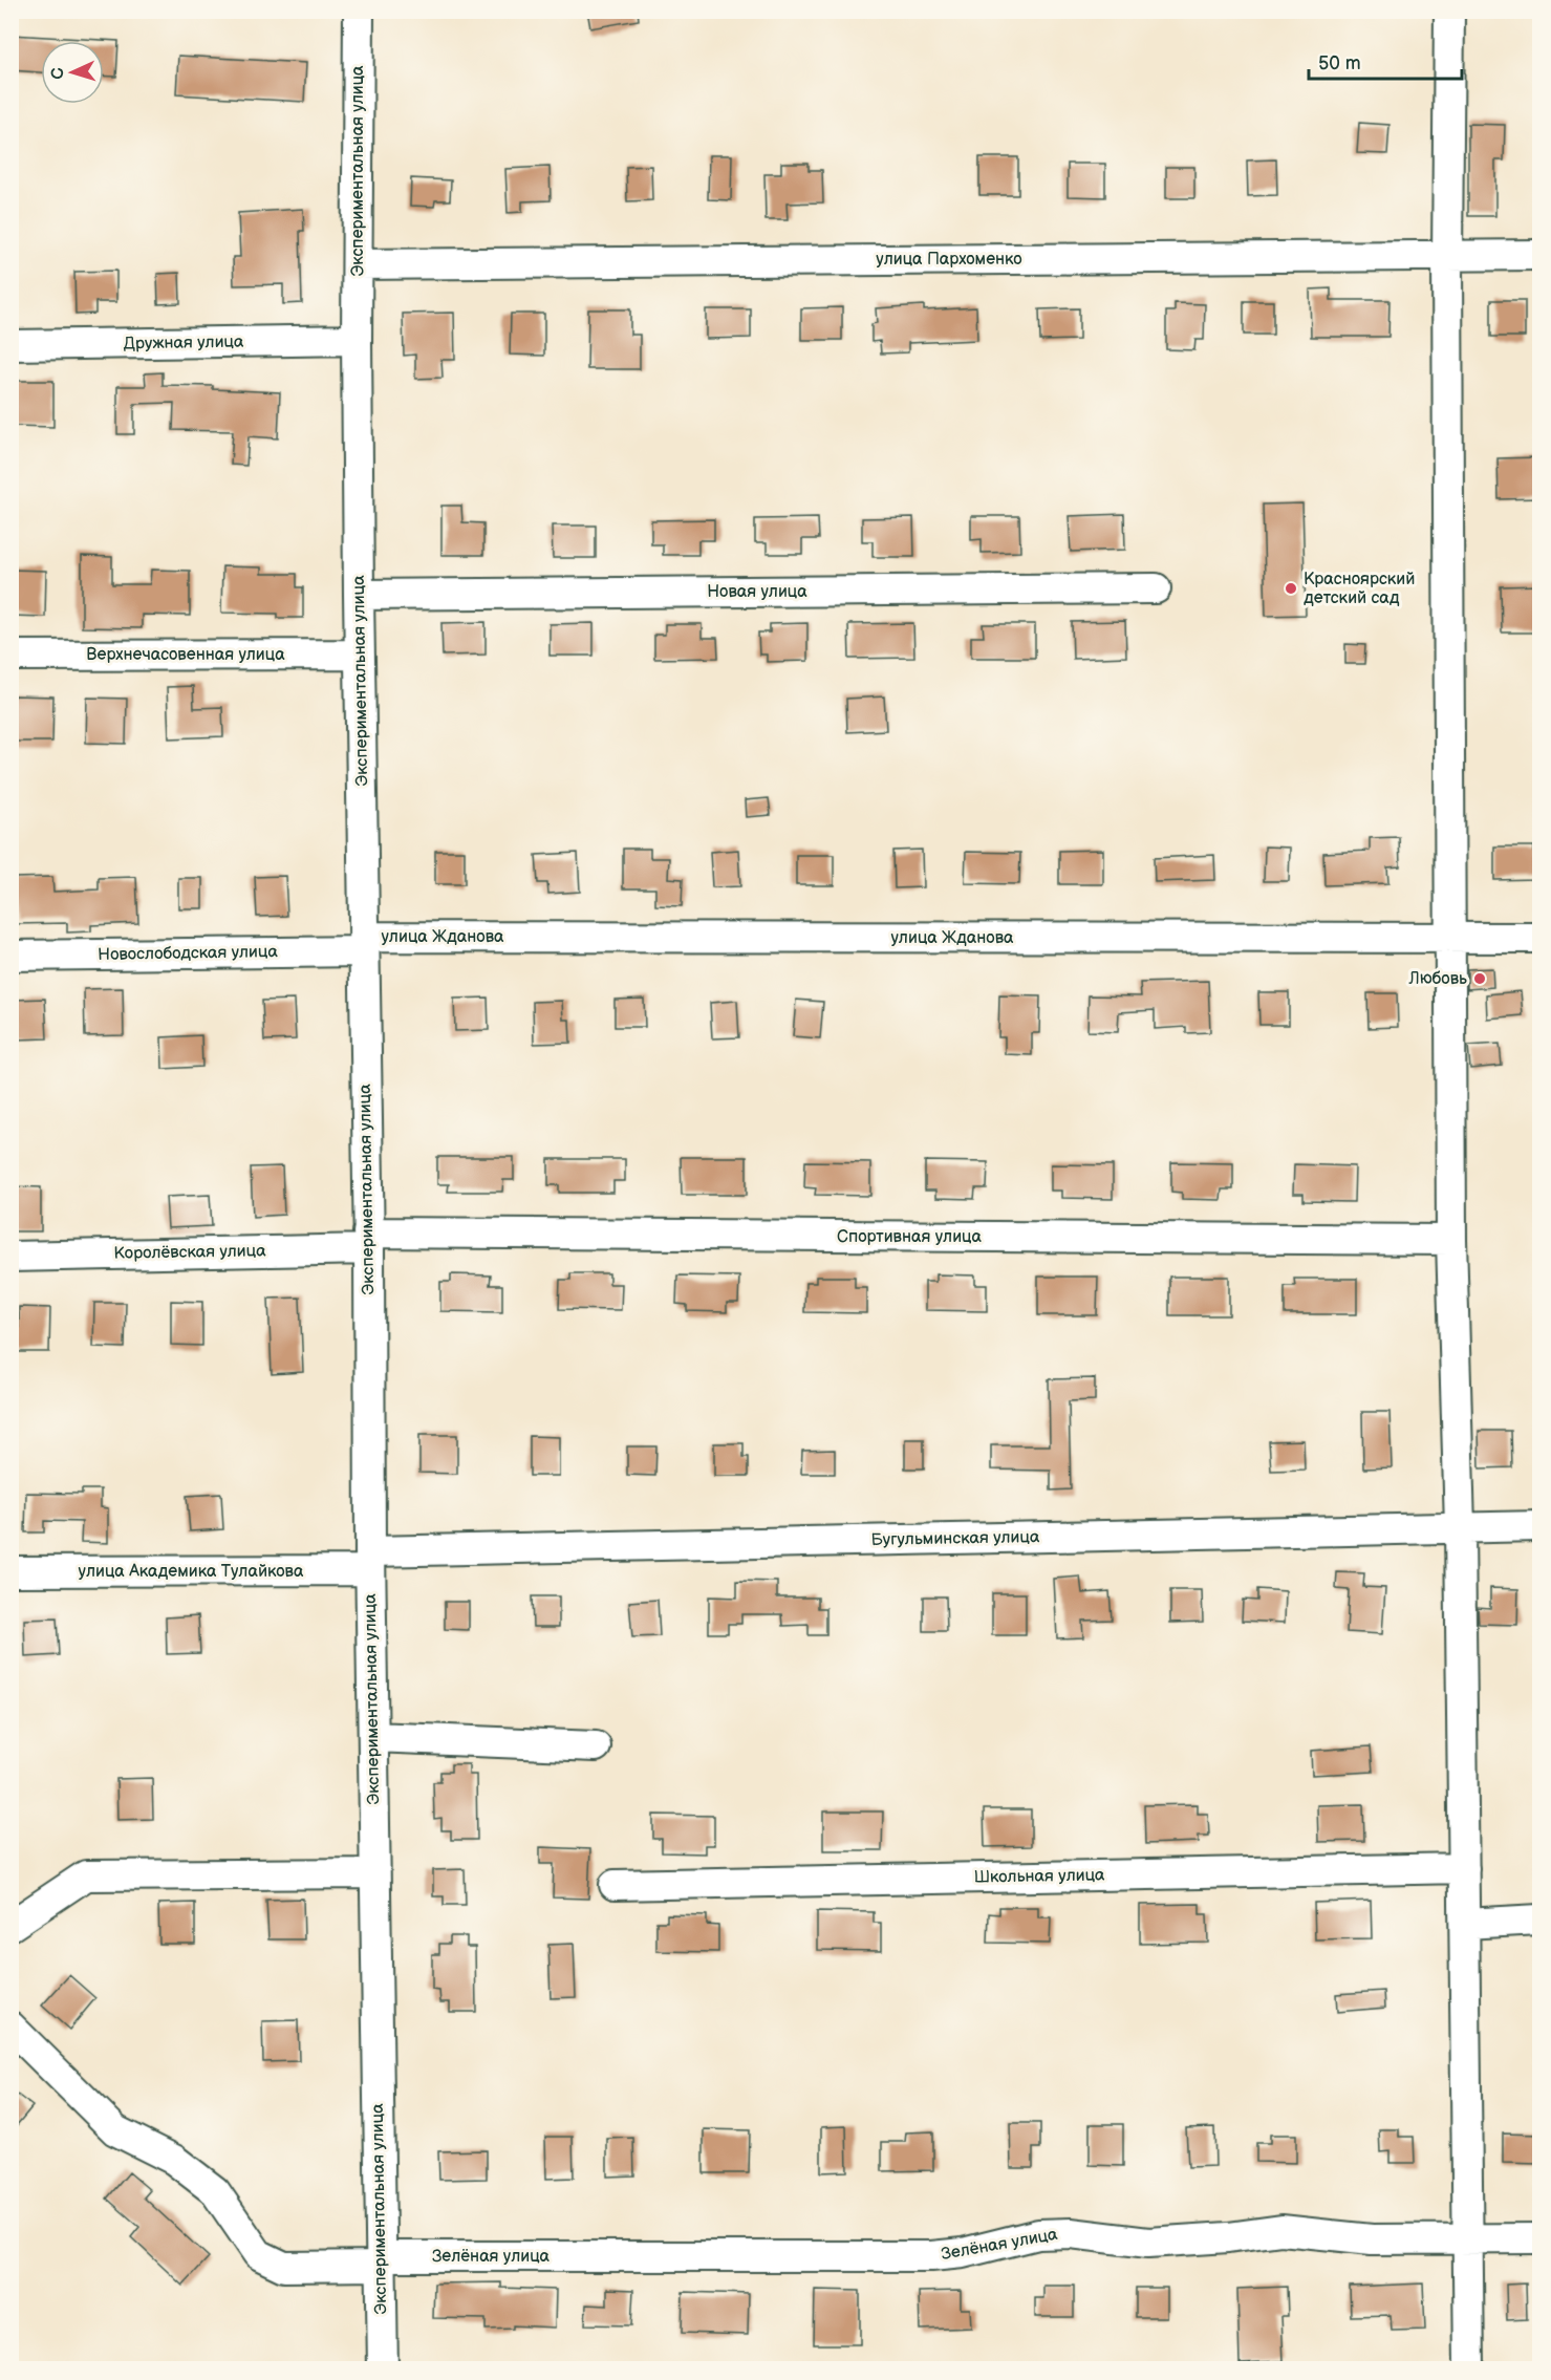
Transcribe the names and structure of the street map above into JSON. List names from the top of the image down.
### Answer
{
  "streets": {
    "street": [
      "Экспериментальная улица",
      "улица Пархоменко",
      "Дружная улица",
      "Новая улица",
      "Верхнечасовенная улица",
      "улица Жданова",
      "Новослободская улица",
      "Спортивная улица",
      "Королёвская улица",
      "Бугульминская улица",
      "улица Академика Тулайкова",
      "Школьная улица",
      "Зелёная улица"
    ]
  },
  "crossings": [
    ["Экспериментальная улица", "улица Пархоменко"],
    ["Экспериментальная улица", "Дружная улица"],
    ["Экспериментальная улица", "Новая улица"],
    ["Экспериментальная улица", "Верхнечасовенная улица"],
    ["Экспериментальная улица", "улица Жданова"],
    ["Экспериментальная улица", "Новослободская улица"],
    ["Экспериментальная улица", "Спортивная улица"],
    ["Экспериментальная улица", "Королёвская улица"],
    ["Экспериментальная улица", "Бугульминская улица"],
    ["Экспериментальная улица", "улица Академика Тулайкова"],
    ["Экспериментальная улица", "Зелёная улица"],
    ["улица Жданова", "Новослободская улица"],
    ["Спортивная улица", "Королёвская улица"],
    ["Бугульминская улица", "улица Академика Тулайкова"]
  ],
  "places": ["Красноярский детский сад", "Любовь"],
  "scale_bar": "50 m",
  "north": "left"
}
